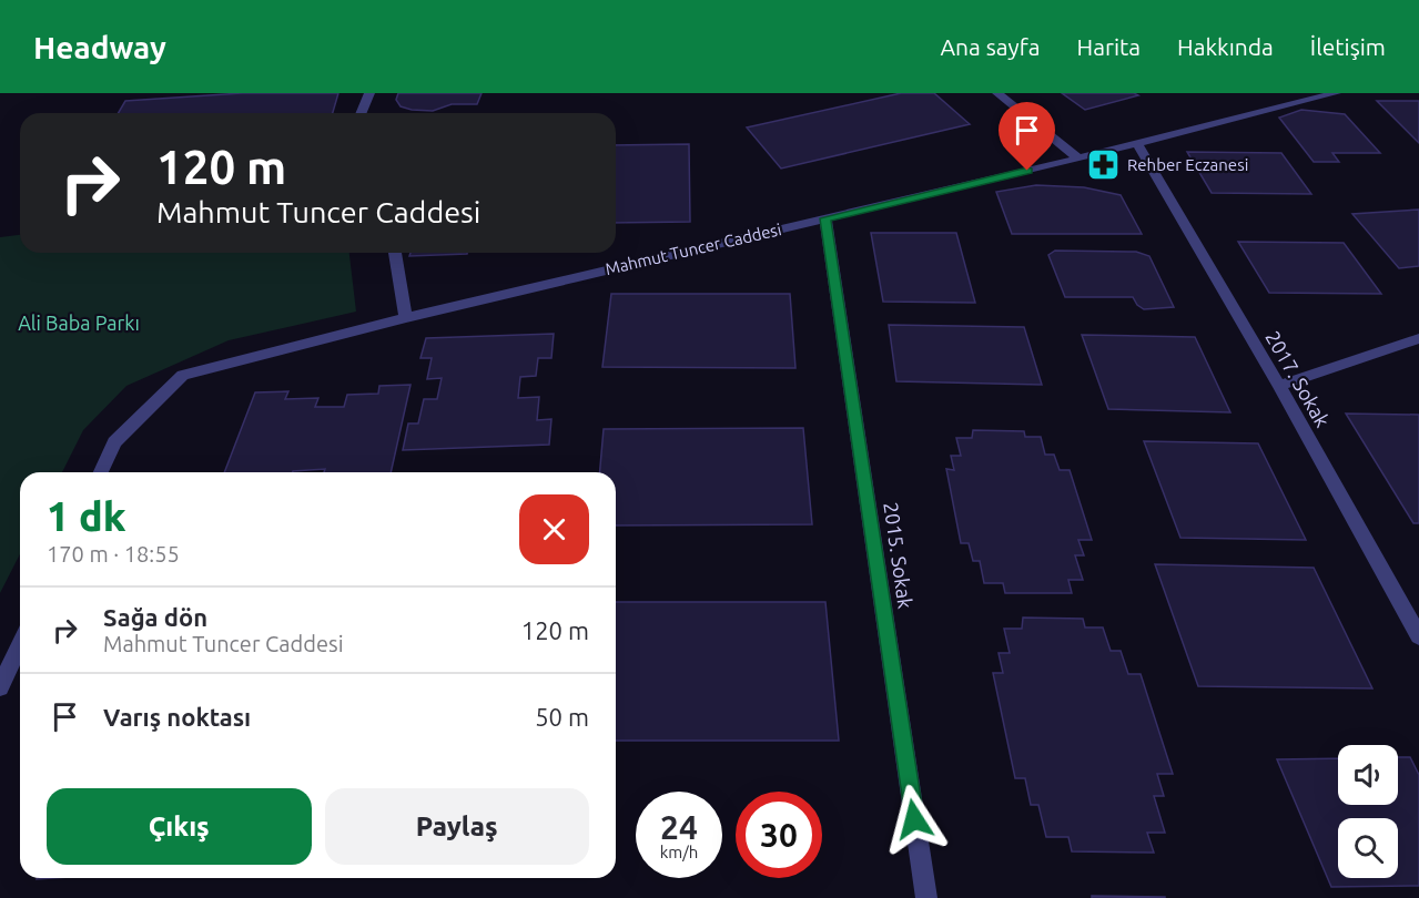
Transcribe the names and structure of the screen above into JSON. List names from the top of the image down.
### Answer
{
  "streets": {
    "street": ["Mahmut Tuncer Caddesi", "2017. Sokak", "2015. Sokak"]
  },
  "crossings": [
    ["Mahmut Tuncer Caddesi", "2017. Sokak"],
    ["Mahmut Tuncer Caddesi", "2015. Sokak"]
  ],
  "parks": ["Ali Baba Parkı"],
  "places": {
    "pharmacy": ["Rehber Eczanesi"]
  },
  "page": {
    "header": "Headway",
    "nav": [
      "Ana sayfa",
      "Harita",
      "Hakkında",
      "İletişim"
    ],
    "turn": ["120 m", "Mahmut Tuncer Caddesi"],
    "heading": ["1 dk", "170 m · 18:55"],
    "list": [
      {
        "name": "Sağa dön",
        "note": "Mahmut Tuncer Caddesi",
        "value": "120 m"
      },
      {
        "name": "Varış noktası",
        "value": "50 m"
      }
    ],
    "buttons": ["Çıkış", "Paylaş"],
    "speed": "24 km/h",
    "limit": "30"
  }
}
